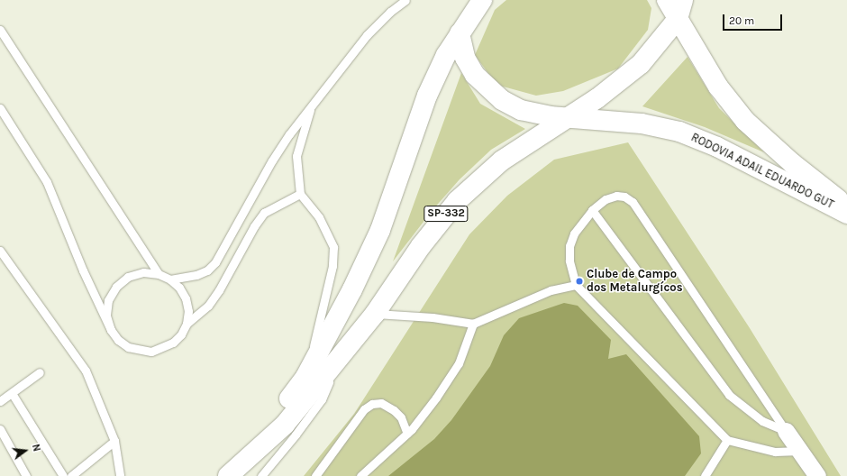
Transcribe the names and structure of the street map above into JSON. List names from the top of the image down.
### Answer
{
  "streets": {
    "main road": ["RODOVIA ADAIL EDUARDO GUT", "SP-332"]
  },
  "crossings": [
    ["RODOVIA ADAIL EDUARDO GUT", "SP-332"]
  ],
  "places": ["Clube de Campo dos Metalurgícos"],
  "scale_bar": "20 m",
  "north": "right"
}
